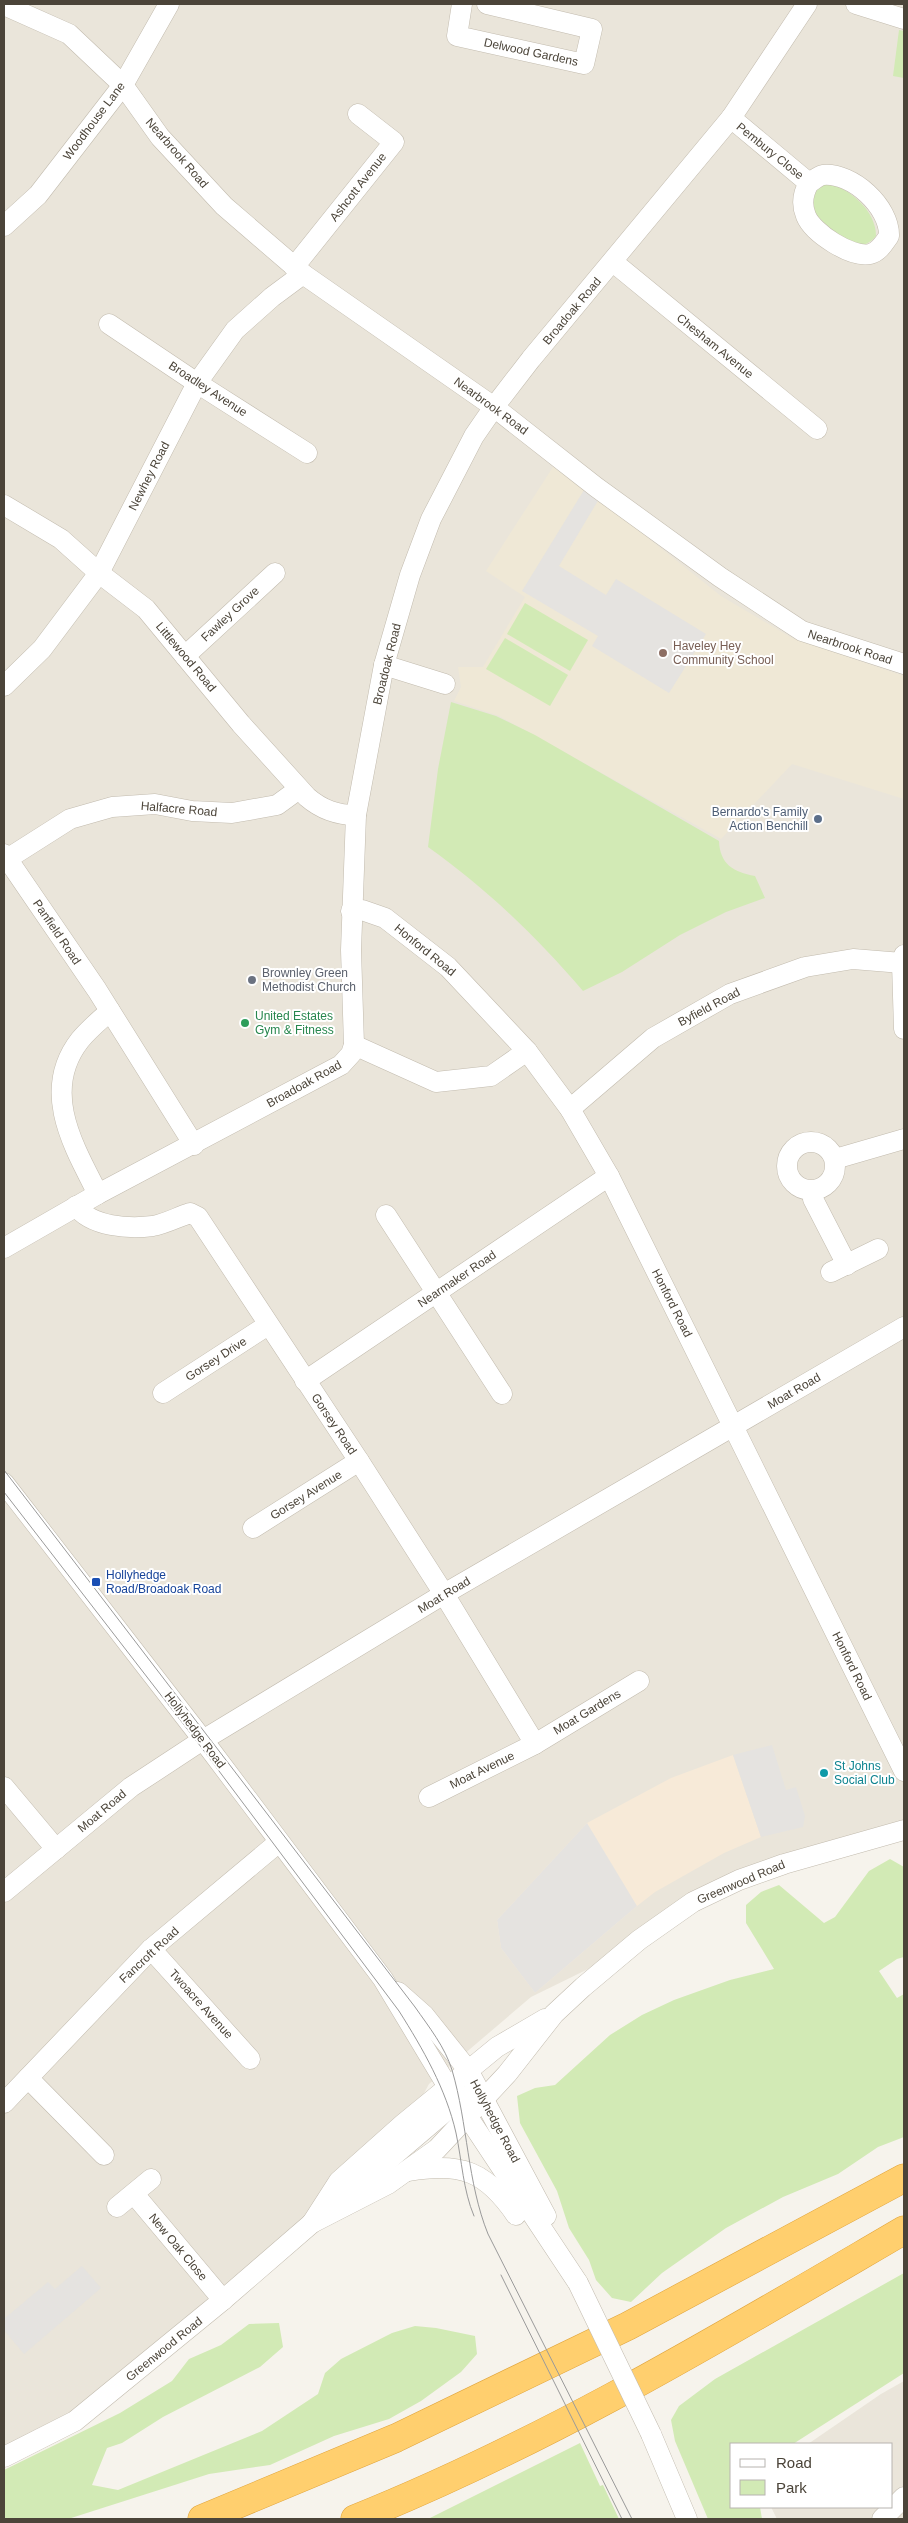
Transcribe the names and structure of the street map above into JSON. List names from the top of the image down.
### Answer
{
  "streets": {
    "street": [
      "Delwood Gardens",
      "Woodhouse Lane",
      "Pembury Close",
      "Nearbrook Road",
      "Ashcott Avenue",
      "Broadoak Road",
      "Chesham Avenue",
      "Broadley Avenue",
      "Newhey Road",
      "Fawley Grove",
      "Littlewood Road",
      "Halfacre Road",
      "Panfield Road",
      "Honford Road",
      "Byfield Road",
      "Nearmaker Road",
      "Gorsey Drive",
      "Moat Road",
      "Gorsey Road",
      "Gorsey Avenue",
      "Moat Gardens",
      "Hollyhedge Road",
      "Moat Avenue",
      "Greenwood Road",
      "Fancroft Road",
      "Twoacre Avenue",
      "New Oak Close"
    ]
  },
  "crossings": [
    ["Woodhouse Lane", "Nearbrook Road"],
    ["Pembury Close", "Broadoak Road"],
    ["Nearbrook Road", "Ashcott Avenue"],
    ["Nearbrook Road", "Broadoak Road"],
    ["Nearbrook Road", "Newhey Road"],
    ["Ashcott Avenue", "Newhey Road"],
    ["Broadoak Road", "Chesham Avenue"],
    ["Broadoak Road", "Littlewood Road"],
    ["Broadoak Road", "Panfield Road"],
    ["Broadoak Road", "Honford Road"],
    ["Broadoak Road", "Gorsey Road"],
    ["Broadley Avenue", "Newhey Road"],
    ["Newhey Road", "Littlewood Road"],
    ["Fawley Grove", "Littlewood Road"],
    ["Littlewood Road", "Halfacre Road"],
    ["Halfacre Road", "Panfield Road"],
    ["Honford Road", "Byfield Road"],
    ["Honford Road", "Nearmaker Road"],
    ["Honford Road", "Moat Road"],
    ["Nearmaker Road", "Gorsey Road"],
    ["Gorsey Drive", "Gorsey Road"],
    ["Moat Road", "Gorsey Road"],
    ["Moat Road", "Hollyhedge Road"],
    ["Gorsey Road", "Gorsey Avenue"],
    ["Gorsey Road", "Moat Gardens"],
    ["Gorsey Road", "Moat Avenue"],
    ["Moat Gardens", "Moat Avenue"],
    ["Hollyhedge Road", "Greenwood Road"],
    ["Hollyhedge Road", "Fancroft Road"],
    ["Greenwood Road", "New Oak Close"],
    ["Fancroft Road", "Twoacre Avenue"]
  ],
  "places": {
    "other": [
      "Haveley Hey Community School",
      "Bernardo's Family Action Benchill",
      "Brownley Green Methodist Church",
      "United Estates Gym & Fitness",
      "St Johns Social Club"
    ],
    "transit": ["Hollyhedge Road/Broadoak Road"]
  },
  "legend": ["Road", "Park"]
}
